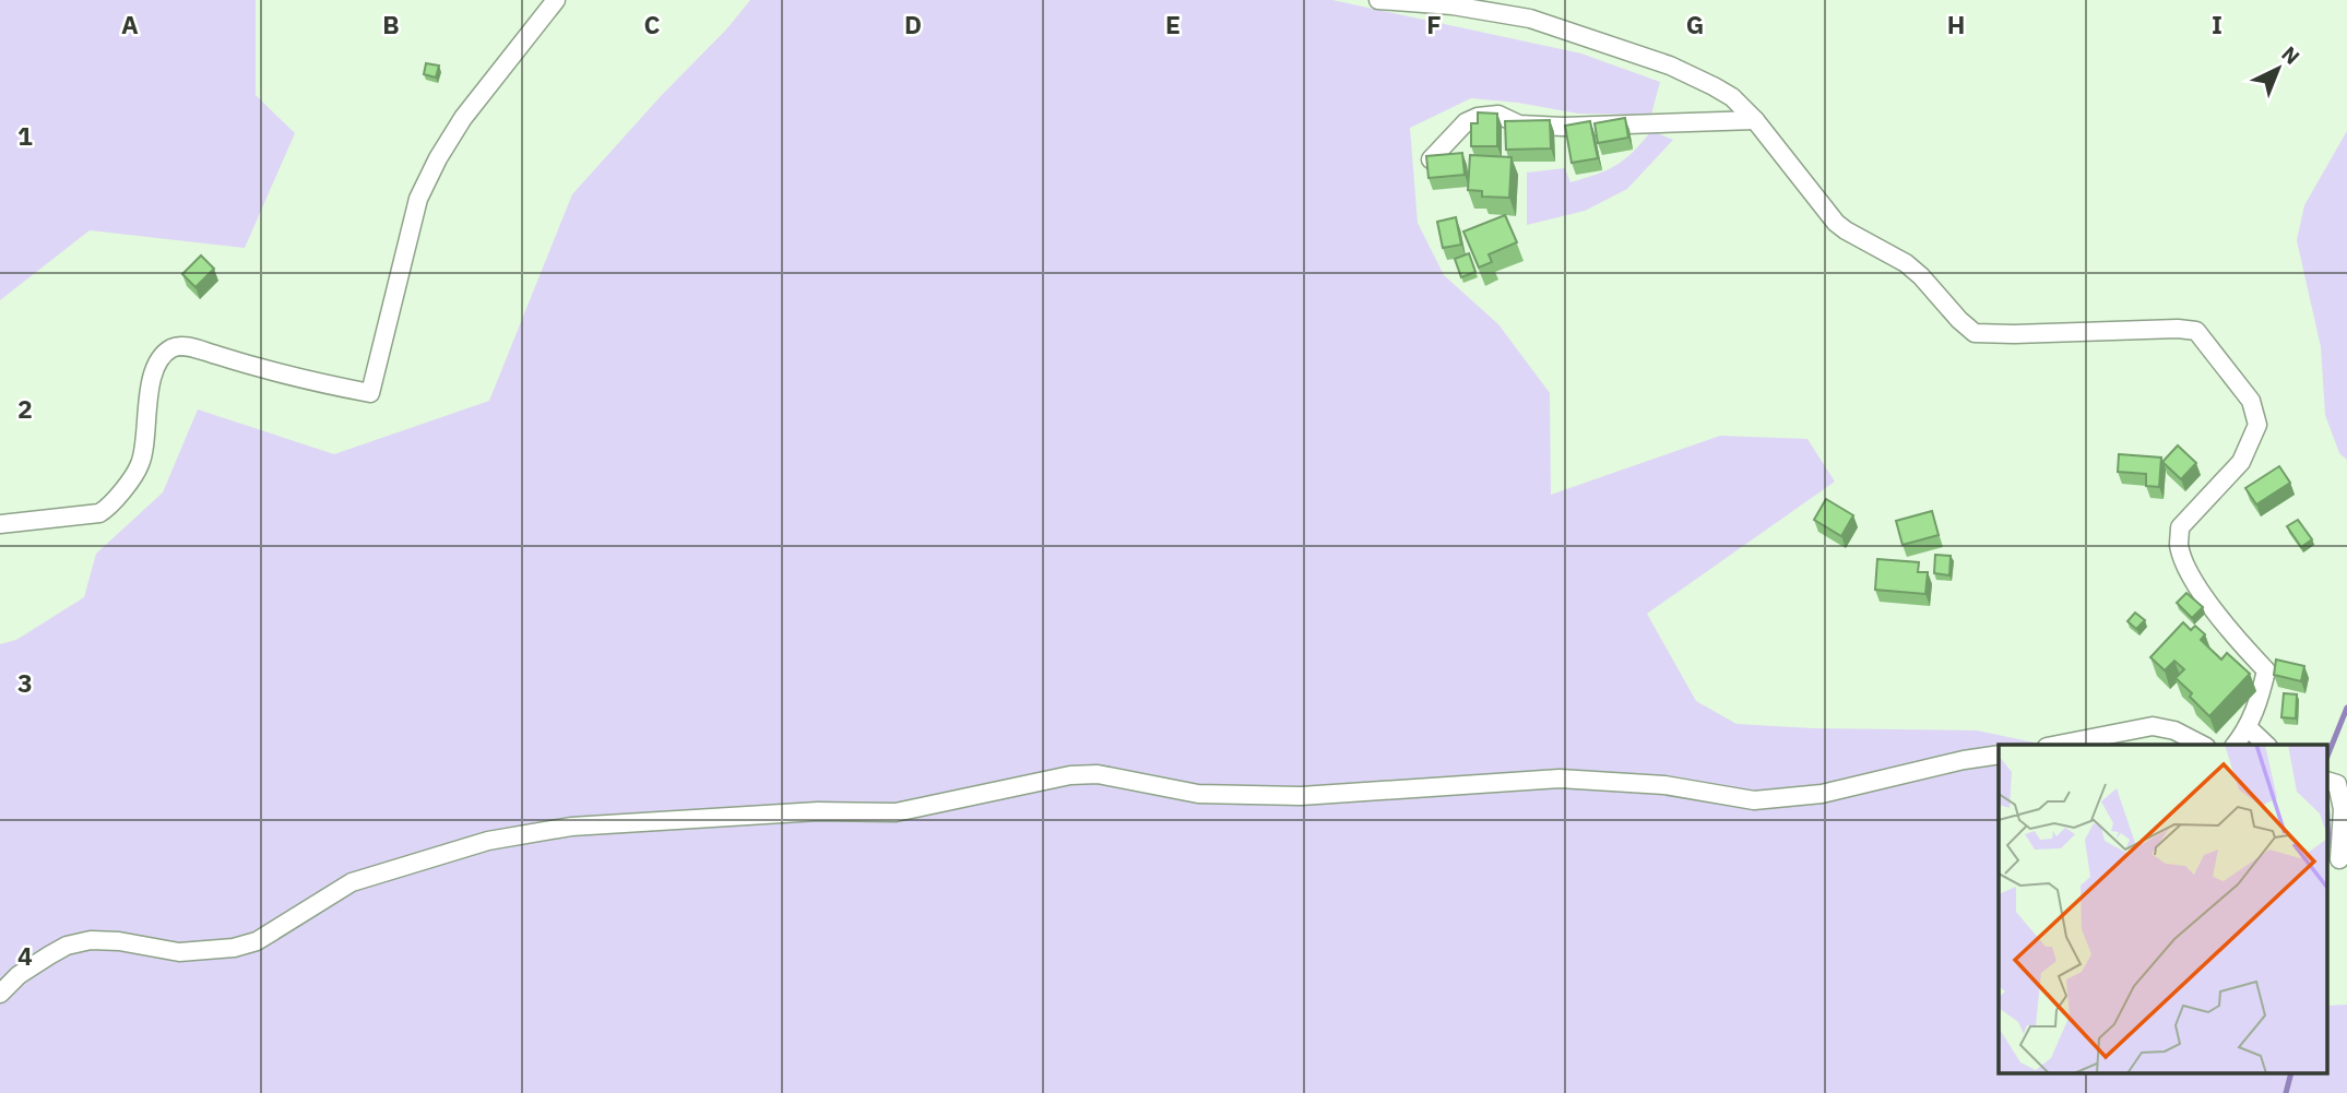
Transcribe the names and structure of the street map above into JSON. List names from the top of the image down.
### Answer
{
  "north": "top right",
  "grid": {
    "columns": [
      "A",
      "B",
      "C",
      "D",
      "E",
      "F",
      "G",
      "H",
      "I"
    ],
    "rows": [
      "1",
      "2",
      "3",
      "4"
    ]
  }
}
